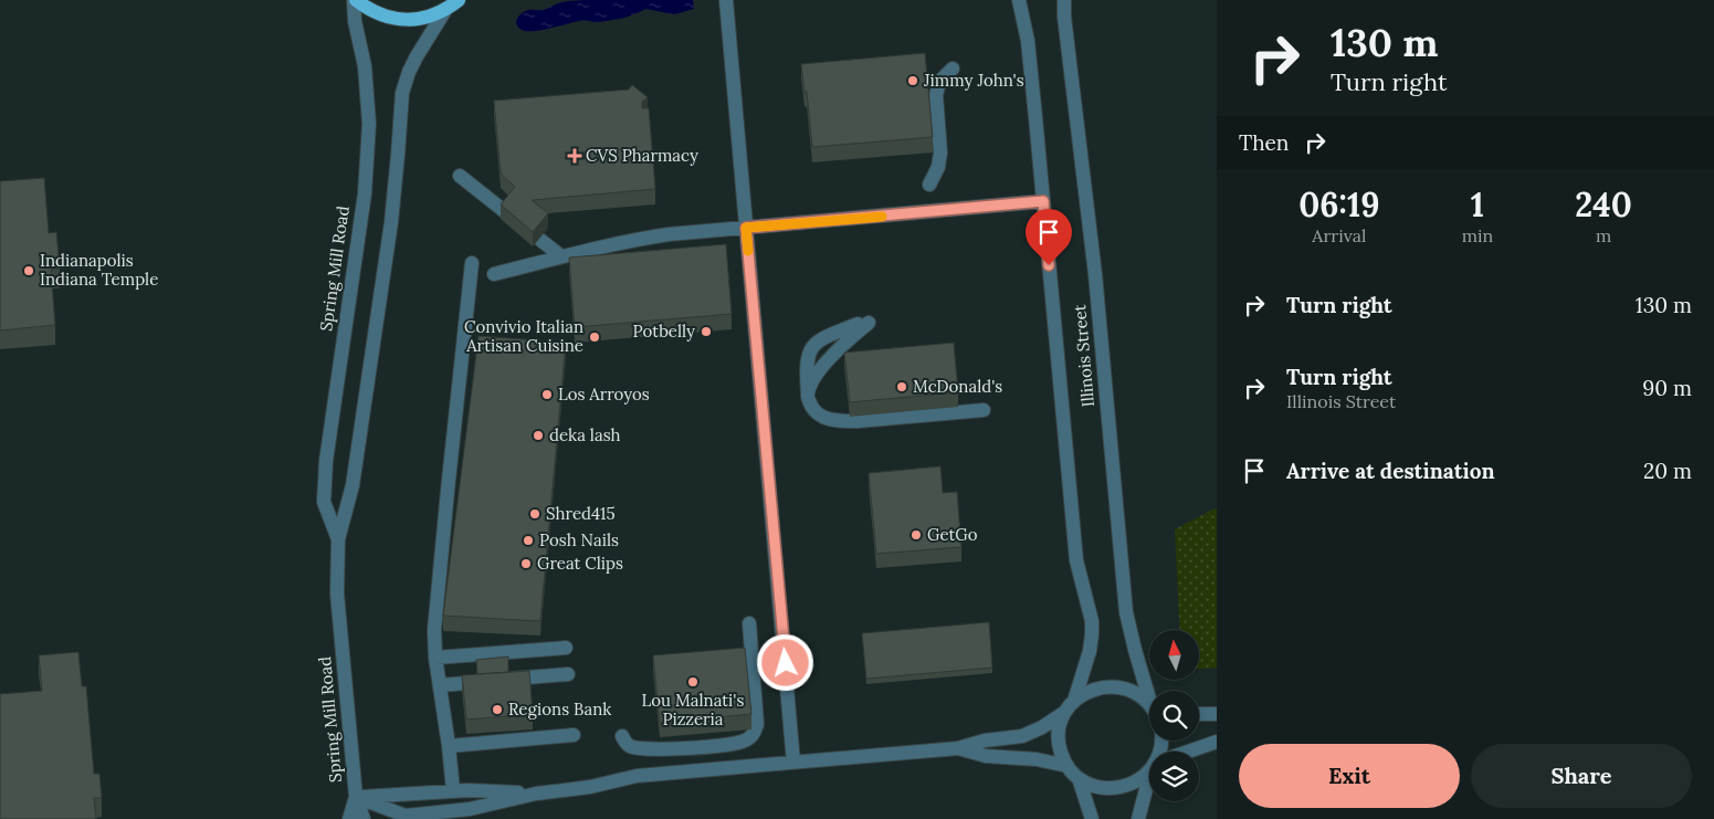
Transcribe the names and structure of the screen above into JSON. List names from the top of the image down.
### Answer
{
  "streets": {
    "street": ["Spring Mill Road", "Illinois Street"]
  },
  "places": {
    "other": [
      "Jimmy John's",
      "Indianapolis Indiana Temple",
      "Potbelly",
      "Convivio Italian Artisan Cuisine",
      "McDonald's",
      "Los Arroyos",
      "deka lash",
      "Shred415",
      "GetGo",
      "Posh Nails",
      "Great Clips",
      "Lou Malnati's Pizzeria",
      "Regions Bank"
    ],
    "health": ["CVS Pharmacy"]
  },
  "north": "top",
  "page": {
    "turn": ["130 m", "Turn right"],
    "then": "Then",
    "eta": [
      "06:19",
      "Arrival",
      "1",
      "min",
      "240",
      "m"
    ],
    "list": [
      {
        "name": "Turn right",
        "value": "130 m"
      },
      {
        "name": "Turn right",
        "note": "Illinois Street",
        "value": "90 m"
      },
      {
        "name": "Arrive at destination",
        "value": "20 m"
      }
    ],
    "buttons": ["Exit", "Share"]
  }
}
